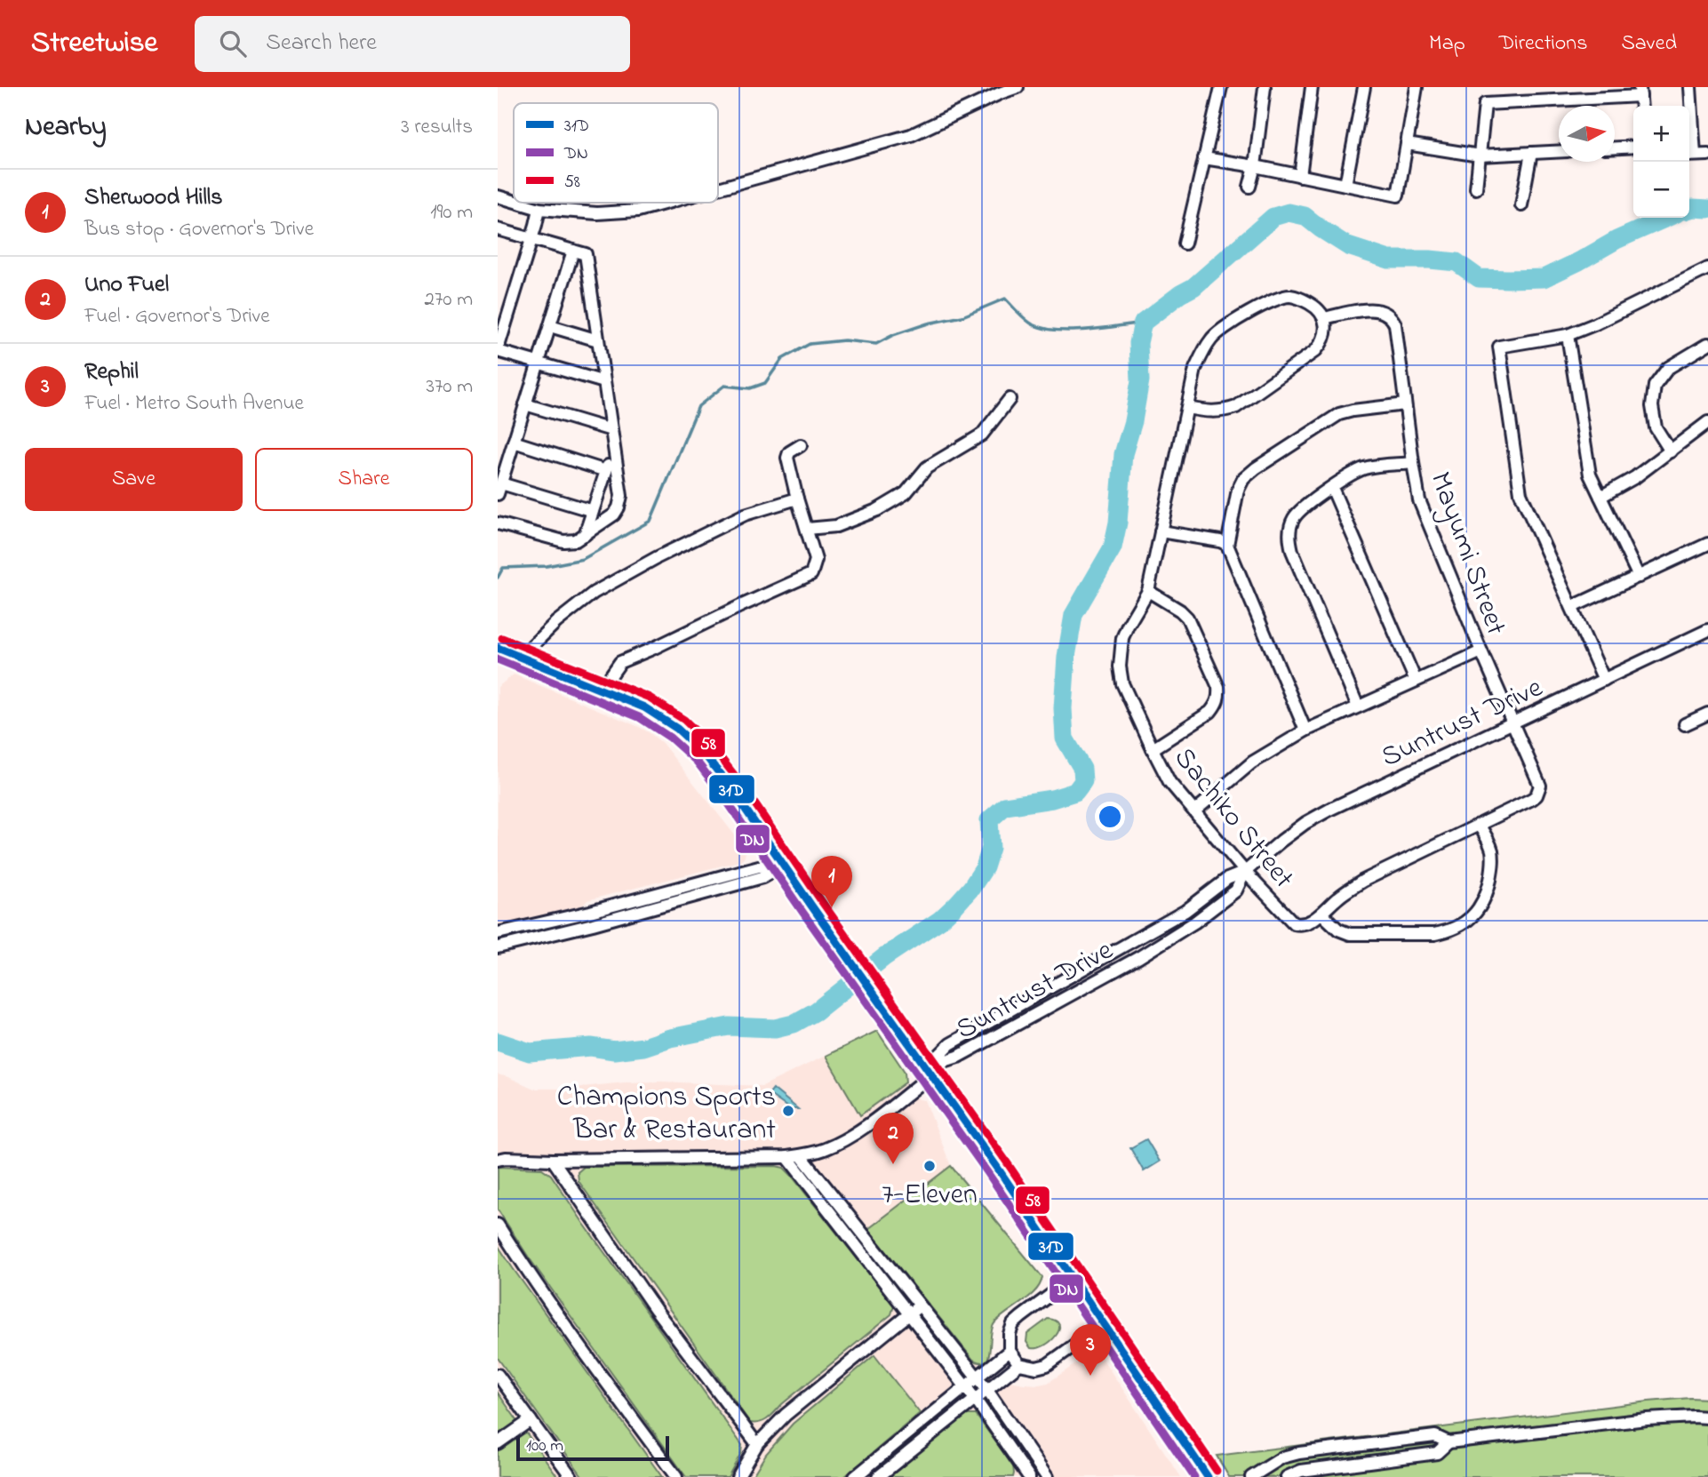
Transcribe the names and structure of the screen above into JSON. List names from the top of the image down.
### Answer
{
  "streets": {
    "street": ["Mayumi Street", "Suntrust Drive", "Sachiko Street"]
  },
  "crossings": [
    ["Mayumi Street", "Suntrust Drive"],
    ["Mayumi Street", "Sachiko Street"],
    ["Suntrust Drive", "Sachiko Street"]
  ],
  "places": ["Champions Sports Bar & Restaurant", "7-Eleven"],
  "lines": ["transit line 58", "transit line 31D", "transit line DN"],
  "legend": ["31D", "DN", "58"],
  "scale_bar": "100 m",
  "north": "right",
  "page": {
    "header": "Streetwise",
    "search": "Search here",
    "nav": ["Map", "Directions", "Saved"],
    "heading": ["Nearby", "3 results"],
    "map_buttons": ["+", "−"],
    "list": [
      {
        "mark": "1",
        "name": "Sherwood Hills",
        "note": "Bus stop · Governor's Drive",
        "value": "190 m"
      },
      {
        "mark": "2",
        "name": "Uno Fuel",
        "note": "Fuel · Governor's Drive",
        "value": "270 m"
      },
      {
        "mark": "3",
        "name": "Rephil",
        "note": "Fuel · Metro South Avenue",
        "value": "370 m"
      }
    ],
    "buttons": ["Save", "Share"],
    "pins": ["1", "2", "3"],
    "scale": "100 m"
  }
}
